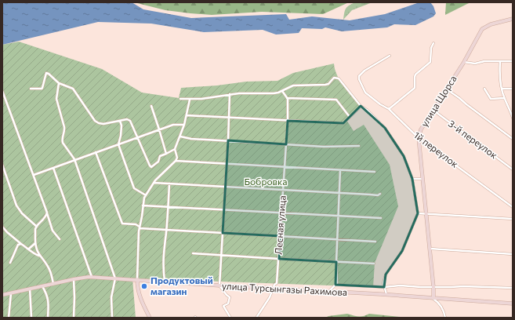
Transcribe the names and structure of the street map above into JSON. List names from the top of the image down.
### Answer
{
  "streets": {
    "street": [
      "улица Щорса",
      "3-й переулок",
      "1й переулок",
      "Лесная улица",
      "улица Турсынгазы Рахимова"
    ]
  },
  "crossings": [
    ["улица Щорса", "3-й переулок"],
    ["улица Щорса", "1й переулок"],
    ["улица Щорса", "улица Турсынгазы Рахимова"],
    ["Лесная улица", "улица Турсынгазы Рахимова"]
  ],
  "parks": ["Бобровка"],
  "places": ["Продуктовый магазин"]
}
